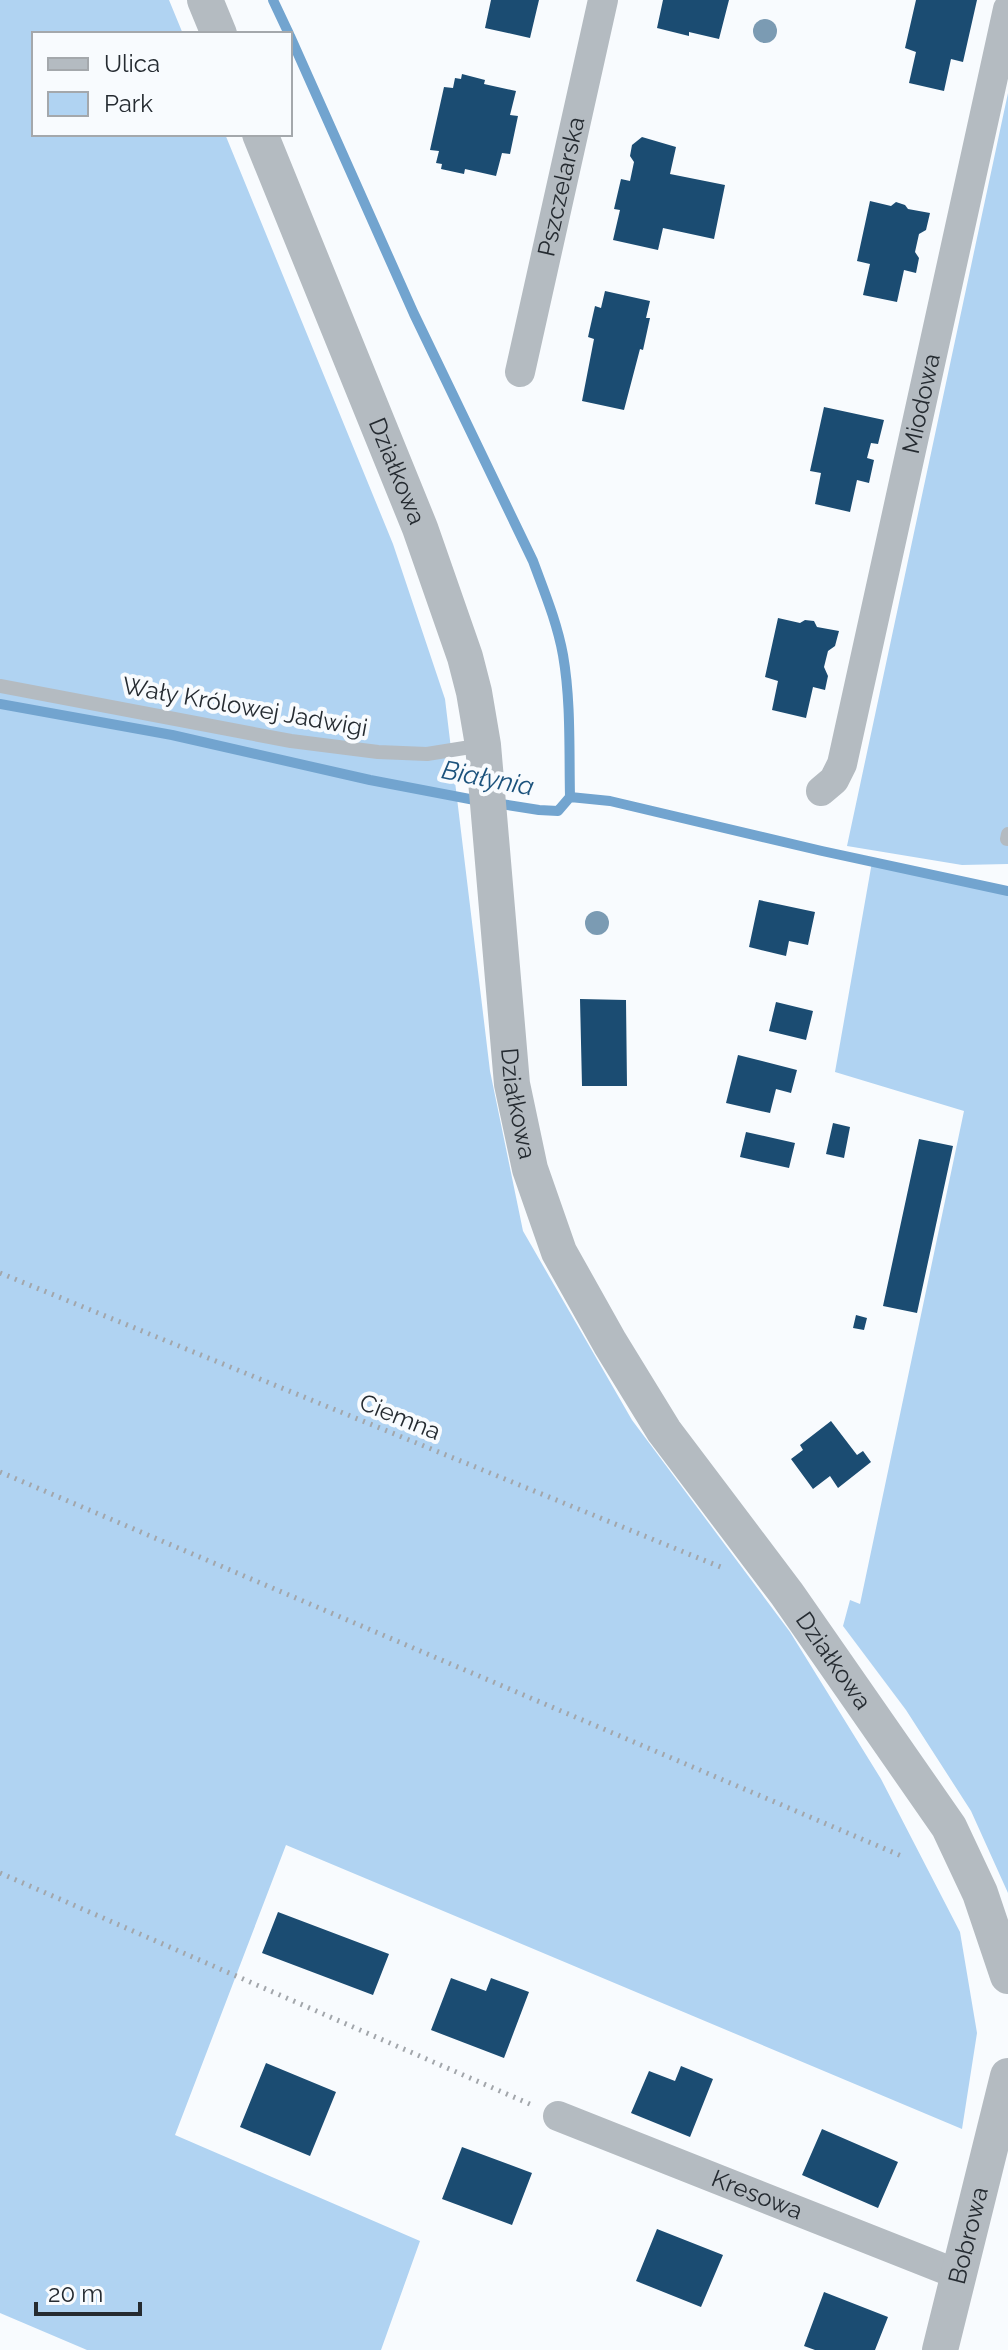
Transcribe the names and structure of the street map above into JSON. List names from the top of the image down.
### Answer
{
  "streets": {
    "street": [
      "Pszczelarska",
      "Miodowa",
      "Działkowa",
      "Kresowa",
      "Bobrowa"
    ],
    "lane": ["Wały Królowej Jadwigi"],
    "path": ["Ciemna"]
  },
  "crossings": [
    ["Działkowa", "Wały Królowej Jadwigi"],
    ["Kresowa", "Bobrowa"]
  ],
  "water": ["Białynia"],
  "legend": ["Ulica", "Park"],
  "scale_bar": "20 m"
}
